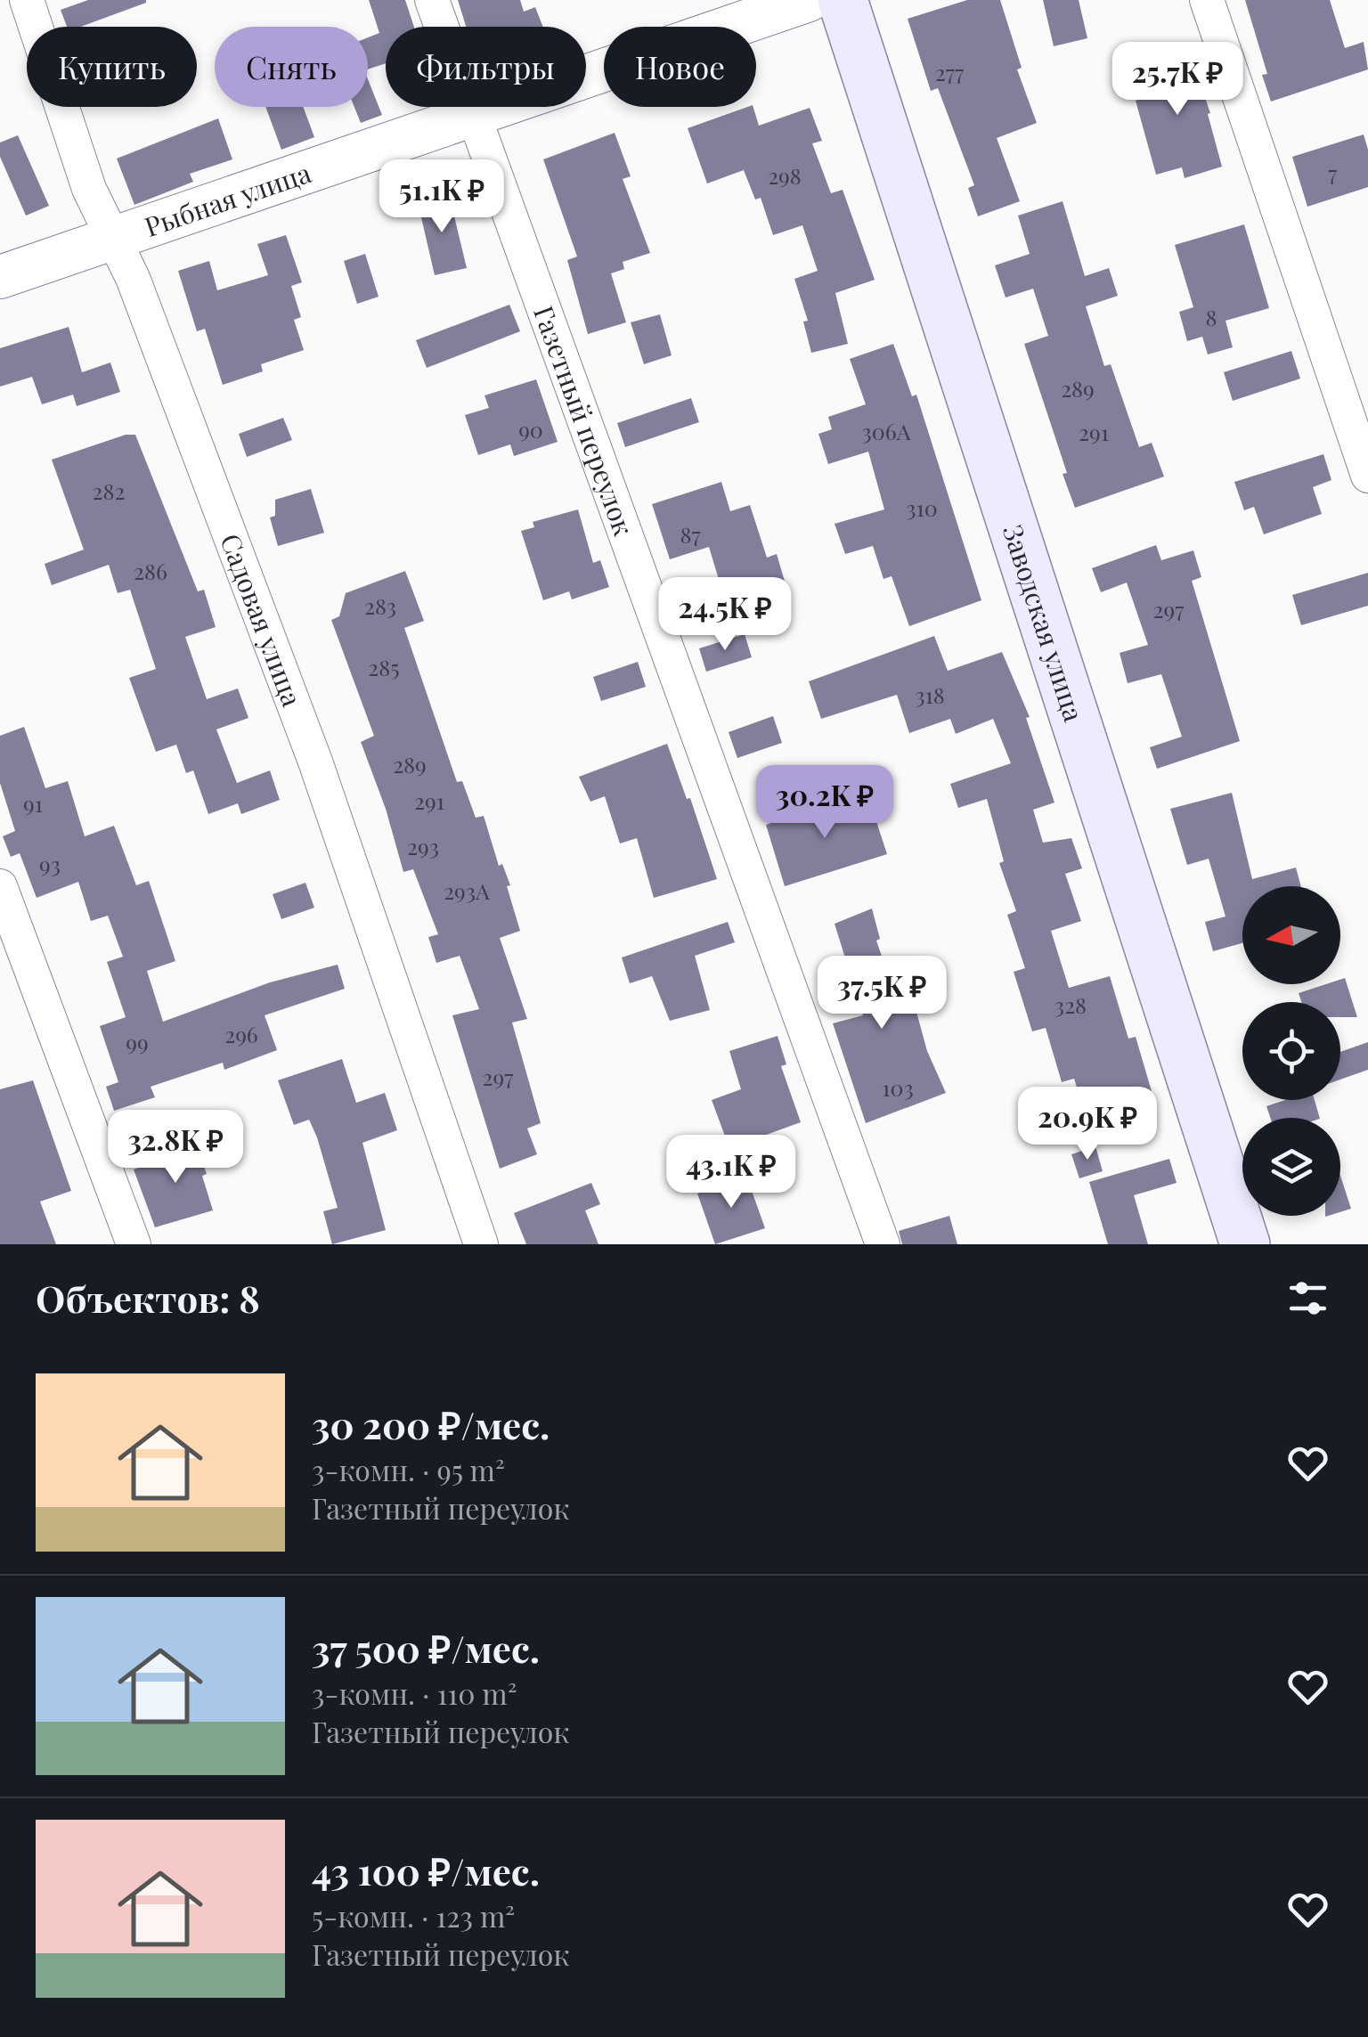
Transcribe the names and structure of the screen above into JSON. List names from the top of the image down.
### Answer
{
  "streets": {
    "main road": ["Заводская улица"],
    "street": ["Рыбная улица", "Газетный переулок", "Садовая улица"]
  },
  "crossings": [
    ["Рыбная улица", "Газетный переулок"],
    ["Рыбная улица", "Садовая улица"]
  ],
  "house_numbers": [
    "277",
    "7",
    "298",
    "8",
    "289",
    "90",
    "306А",
    "291",
    "282",
    "310",
    "87",
    "286",
    "283",
    "297",
    "285",
    "318",
    "289",
    "291",
    "91",
    "293",
    "93",
    "293А",
    "328",
    "296",
    "99",
    "297",
    "103"
  ],
  "north": "left",
  "page": {
    "chip": [
      "Купить",
      "Снять",
      "Фильтры",
      "Новое"
    ],
    "price": [
      "25.7K ₽",
      "51.1K ₽",
      "24.5K ₽",
      "30.2K ₽",
      "37.5K ₽",
      "20.9K ₽",
      "32.8K ₽",
      "43.1K ₽"
    ],
    "heading": "Объектов: 8",
    "list": [
      {
        "name": "30 200 ₽/мес.",
        "note": "3-комн. · 95 m² · Газетный переулок"
      },
      {
        "name": "37 500 ₽/мес.",
        "note": "3-комн. · 110 m² · Газетный переулок"
      },
      {
        "name": "43 100 ₽/мес.",
        "note": "5-комн. · 123 m² · Газетный переулок"
      }
    ]
  }
}
